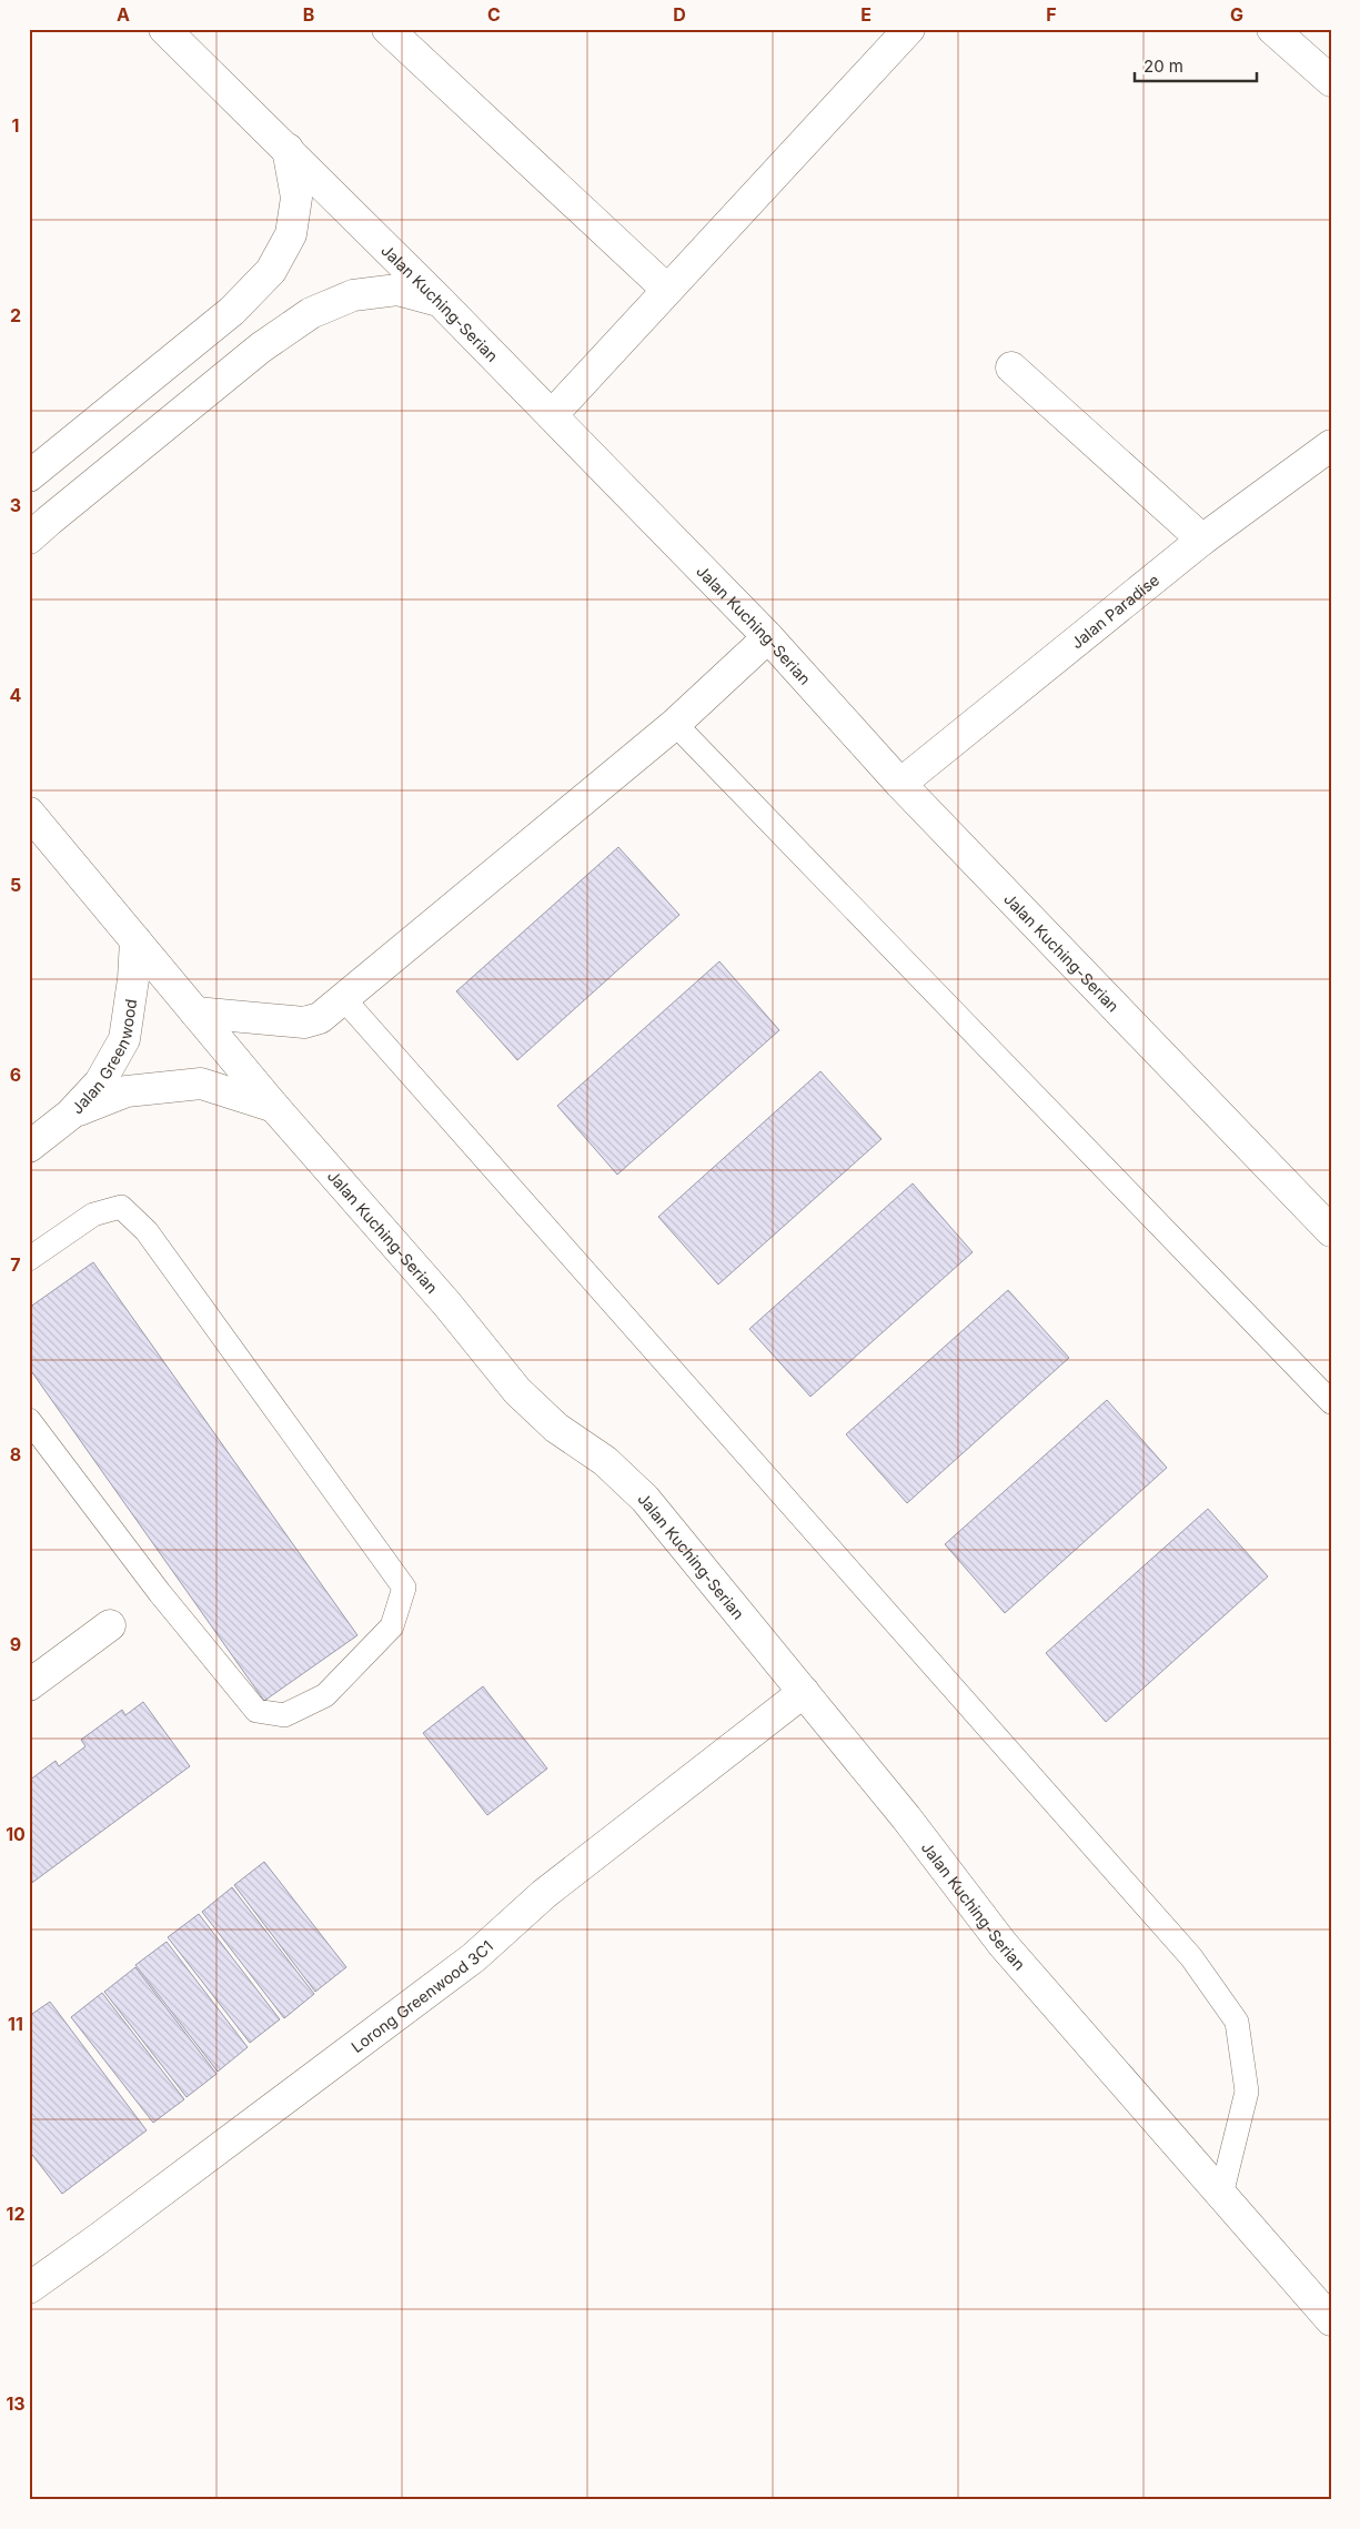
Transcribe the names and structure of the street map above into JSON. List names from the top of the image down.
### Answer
{
  "streets": {
    "main road": [
      "Jalan Kuching-Serian",
      "Jalan Paradise",
      "Jalan Greenwood",
      "Lorong Greenwood 3C1"
    ]
  },
  "crossings": [
    ["Jalan Kuching-Serian", "Jalan Paradise"],
    ["Jalan Kuching-Serian", "Jalan Greenwood"],
    ["Jalan Kuching-Serian", "Lorong Greenwood 3C1"]
  ],
  "scale_bar": "20 m",
  "grid": {
    "columns": [
      "A",
      "B",
      "C",
      "D",
      "E",
      "F",
      "G"
    ],
    "rows": [
      "1",
      "2",
      "3",
      "4",
      "5",
      "6",
      "7",
      "8",
      "9",
      "10",
      "11",
      "12",
      "13"
    ]
  }
}
